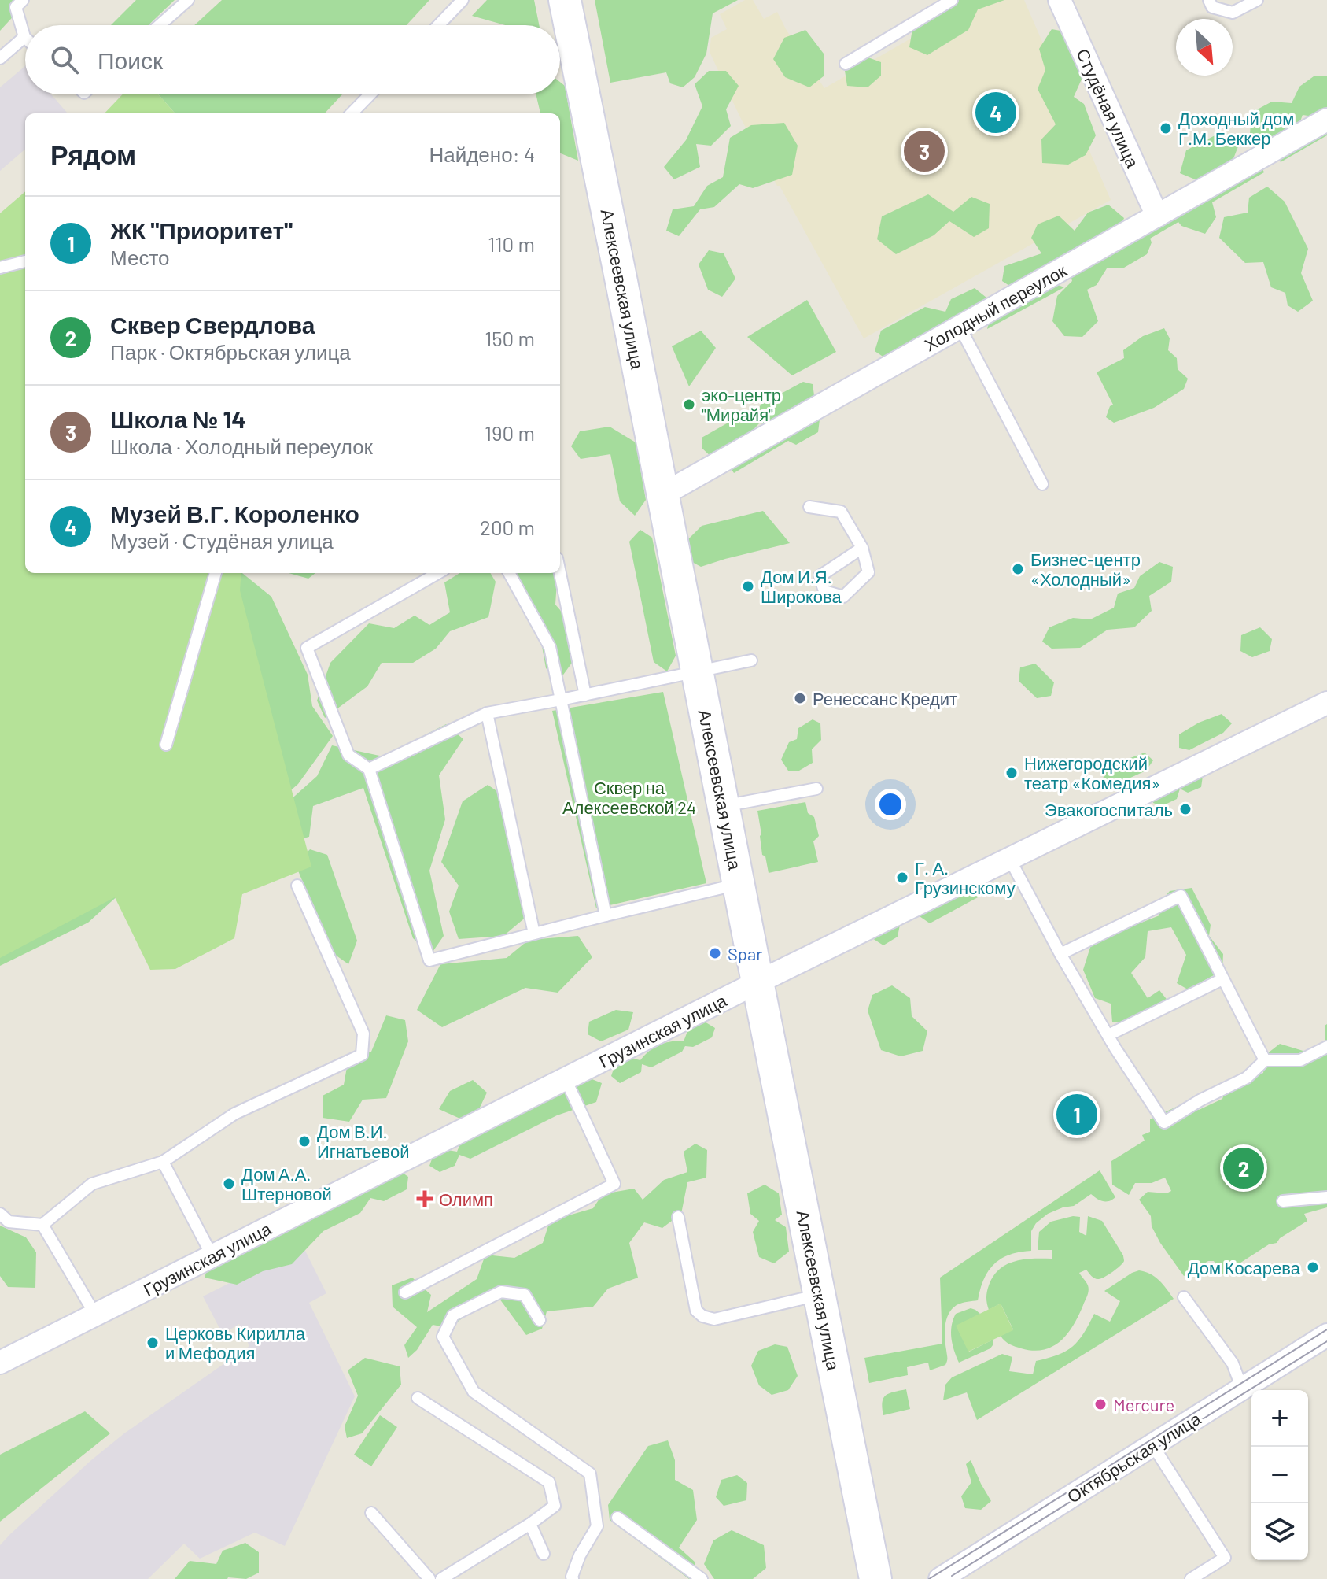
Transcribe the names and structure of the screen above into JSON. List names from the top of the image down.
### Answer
{
  "streets": {
    "street": [
      "Студёная улица",
      "Алексеевская улица",
      "Холодный переулок",
      "Грузинская улица",
      "Октябрьская улица"
    ]
  },
  "crossings": [
    ["Студёная улица", "Холодный переулок"],
    ["Алексеевская улица", "Холодный переулок"],
    ["Алексеевская улица", "Грузинская улица"]
  ],
  "parks": ["Сквер на Алексеевской 24"],
  "places": {
    "other": [
      "Доходный дом Г.М. Беккер",
      "эко-центр \"Мирайя\"",
      "Бизнес-центр «Холодный»",
      "Дом И.Я. Широкова",
      "Ренессанс Кредит",
      "Нижегородский театр «Комедия»",
      "Эвакогоспиталь",
      "Г. А. Грузинскому",
      "Spar",
      "Дом В.И. Игнатьевой",
      "Дом А.А. Штерновой",
      "Дом Косарева",
      "Церковь Кирилла и Мефодия",
      "Mercure"
    ],
    "health": ["Олимп"]
  },
  "north": "bottom right",
  "page": {
    "search": "Поиск",
    "pins": [
      "4",
      "3",
      "1",
      "2"
    ],
    "heading": ["Рядом", "Найдено: 4"],
    "list": [
      {
        "mark": "1",
        "name": "ЖК \"Приоритет\"",
        "note": "Место",
        "value": "110 m"
      },
      {
        "mark": "2",
        "name": "Сквер Свердлова",
        "note": "Парк · Октябрьская улица",
        "value": "150 m"
      },
      {
        "mark": "3",
        "name": "Школа № 14",
        "note": "Школа · Холодный переулок",
        "value": "190 m"
      },
      {
        "mark": "4",
        "name": "Музей В.Г. Короленко",
        "note": "Музей · Студёная улица",
        "value": "200 m"
      }
    ],
    "map_buttons": ["+", "−"]
  }
}
